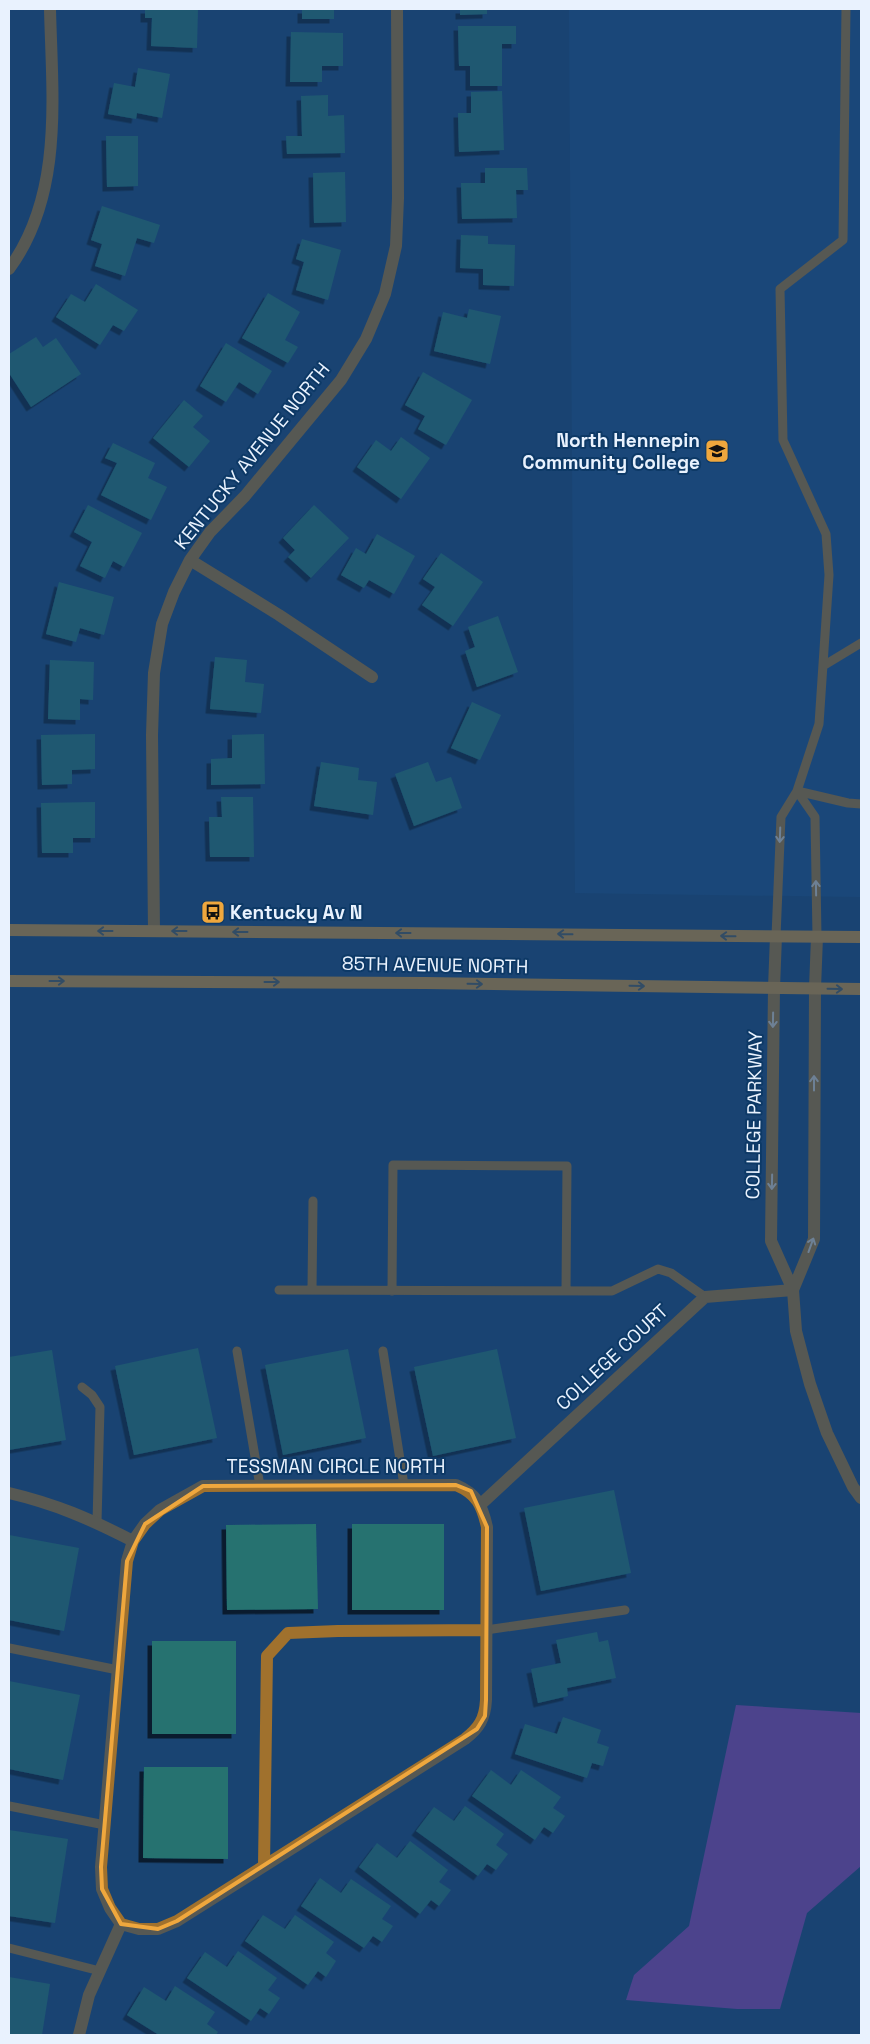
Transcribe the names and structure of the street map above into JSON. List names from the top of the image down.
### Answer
{
  "streets": {
    "main road": ["85TH AVENUE NORTH"],
    "street": [
      "KENTUCKY AVENUE NORTH",
      "COLLEGE PARKWAY",
      "COLLEGE COURT",
      "TESSMAN CIRCLE NORTH"
    ]
  },
  "crossings": [
    ["KENTUCKY AVENUE NORTH", "85TH AVENUE NORTH"],
    ["85TH AVENUE NORTH", "COLLEGE PARKWAY"],
    ["COLLEGE COURT", "TESSMAN CIRCLE NORTH"]
  ],
  "places": {
    "school or university": ["North Hennepin Community College"],
    "bus stop": ["Kentucky Av N"]
  }
}
